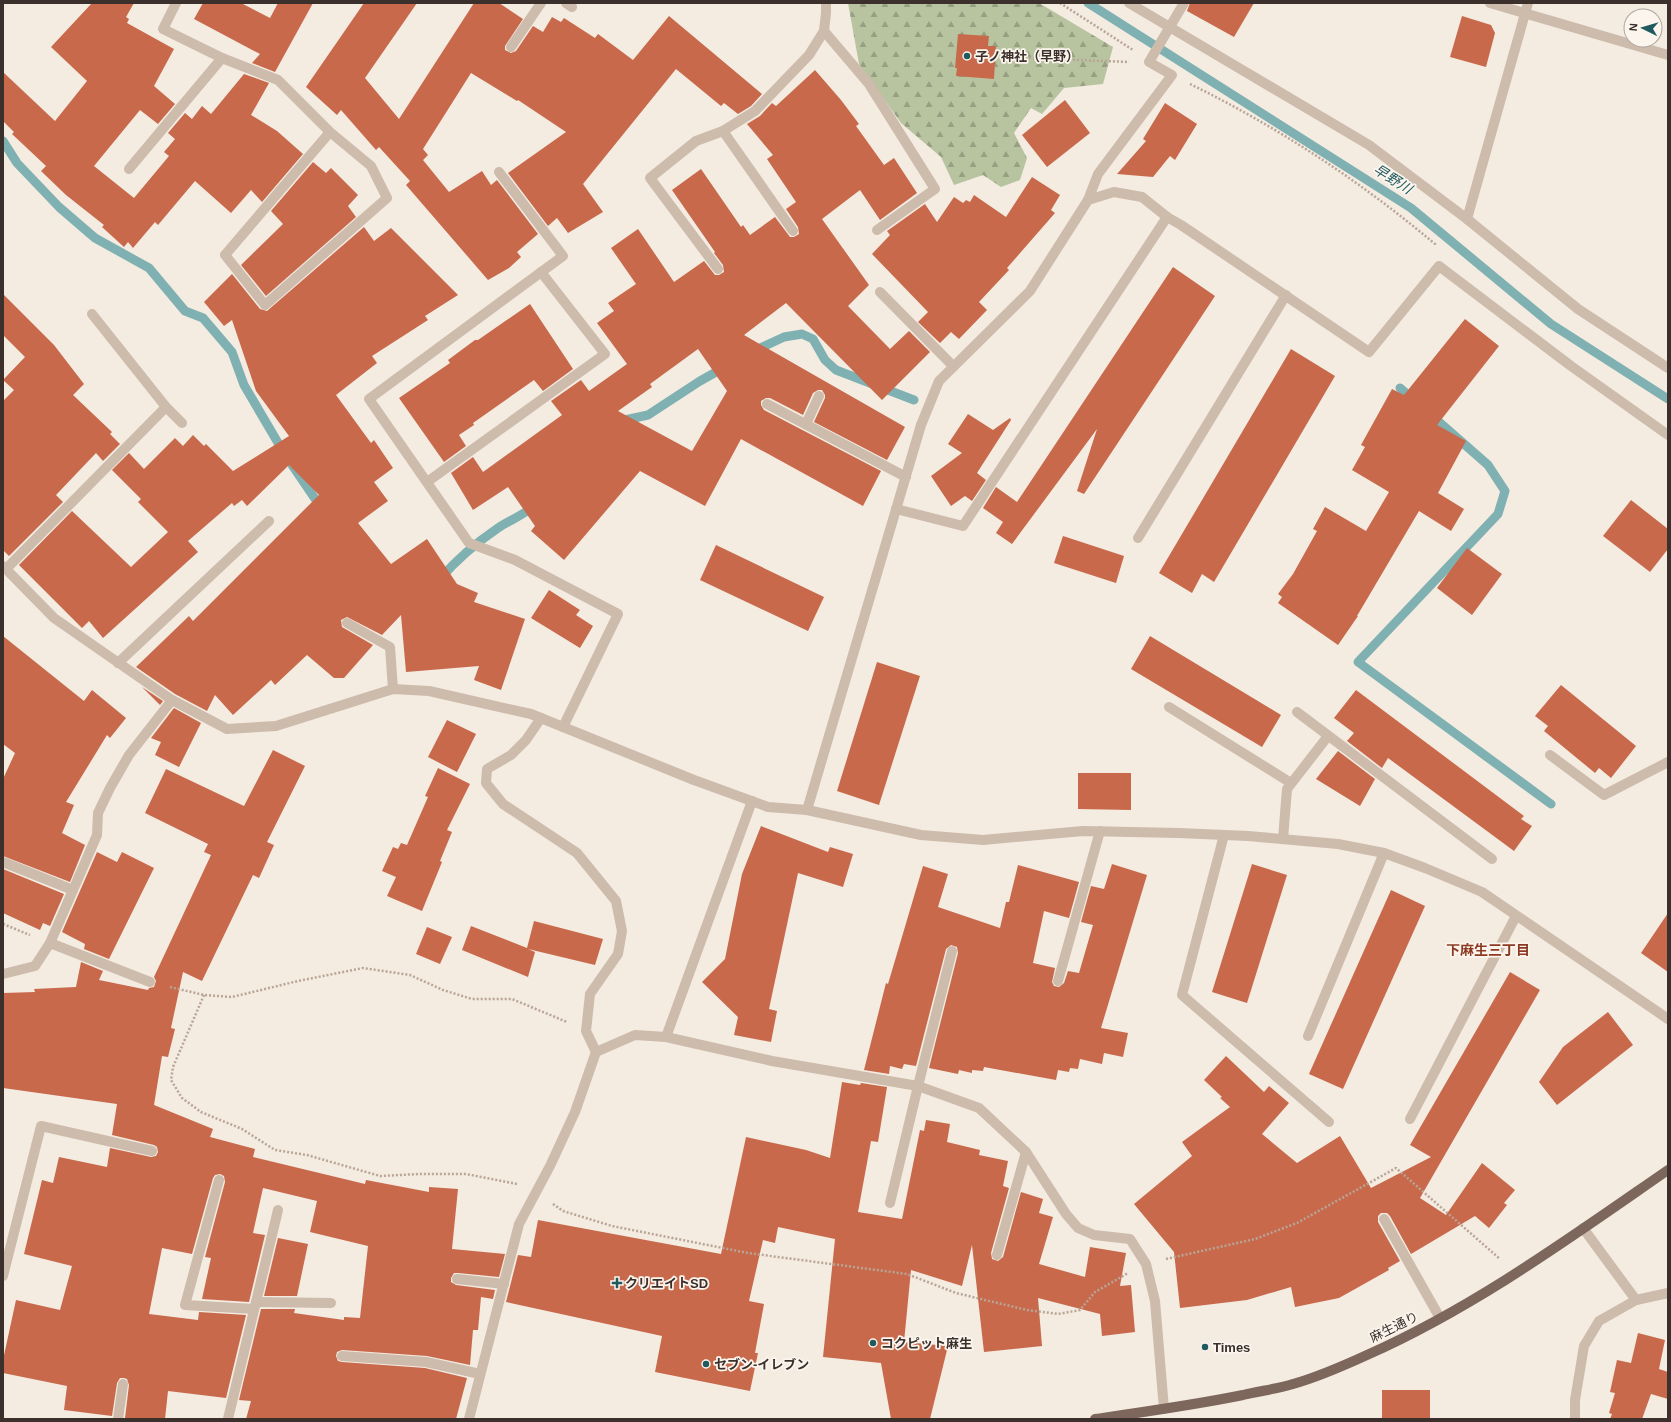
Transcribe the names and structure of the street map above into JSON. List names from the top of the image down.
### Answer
{
  "streets": {
    "main road": ["麻生通り"]
  },
  "districts": ["下麻生三丁目"],
  "water": ["早野川"],
  "places": {
    "other": [
      "子ノ神社（早野）",
      "コクピット麻生",
      "Times",
      "セブン-イレブン"
    ],
    "health": ["クリエイトSD"]
  },
  "north": "left"
}
